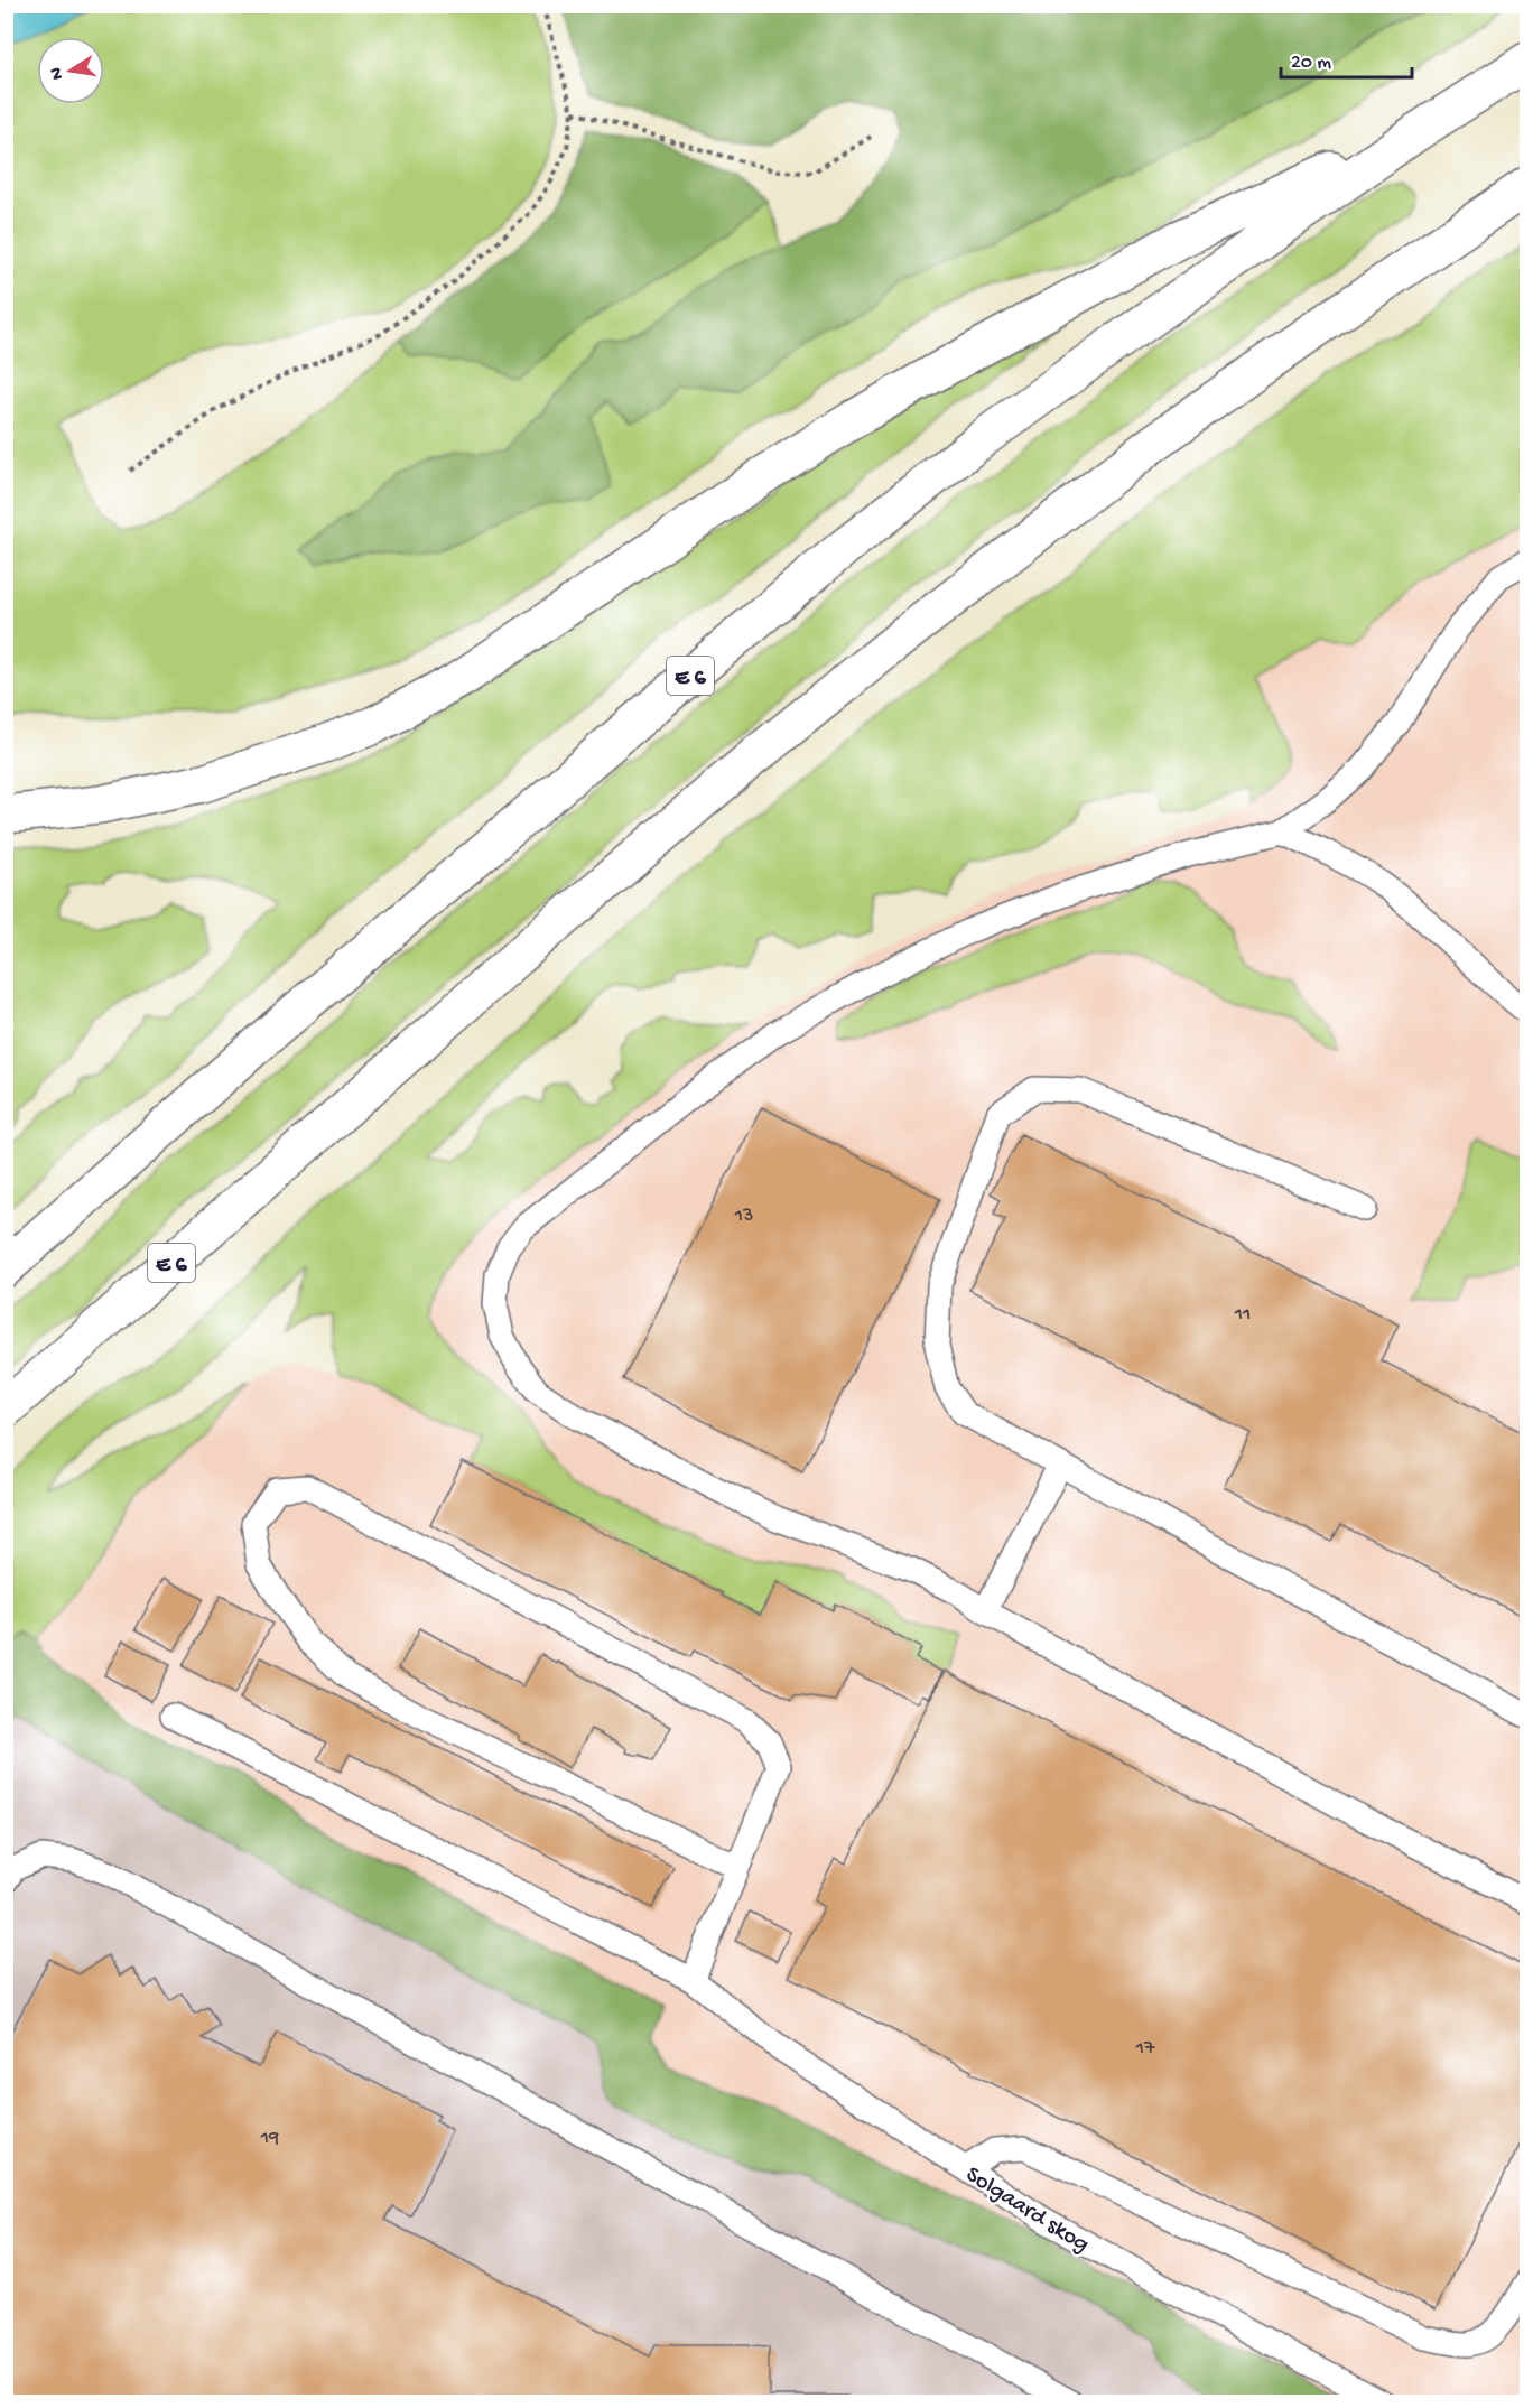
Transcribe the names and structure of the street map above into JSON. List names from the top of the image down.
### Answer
{
  "streets": {
    "highway": ["E 6"],
    "lane": ["Solgaard skog"]
  },
  "house_numbers": [
    "13",
    "11",
    "17",
    "19"
  ],
  "scale_bar": "20 m",
  "north": "left"
}
